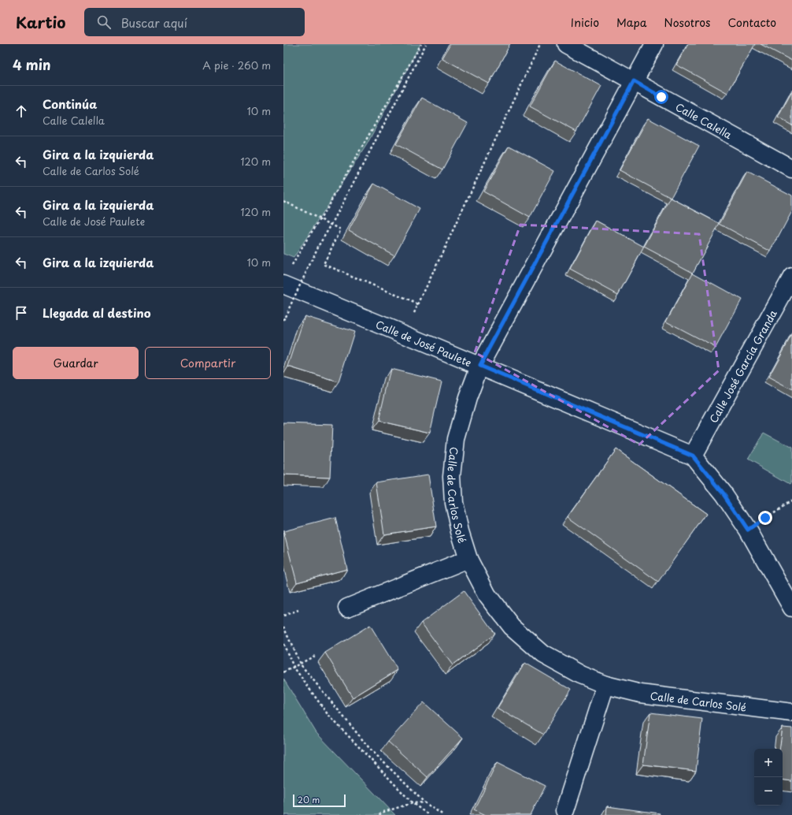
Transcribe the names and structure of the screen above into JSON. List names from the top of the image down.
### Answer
{
  "streets": {
    "street": [
      "Calle Calella",
      "Calle de José Paulete",
      "Calle José García Granda",
      "Calle de Carlos Solé"
    ]
  },
  "crossings": [
    ["Calle Calella", "Calle de Carlos Solé"],
    ["Calle de José Paulete", "Calle José García Granda"],
    ["Calle de José Paulete", "Calle de Carlos Solé"]
  ],
  "scale_bar": "20 m",
  "page": {
    "header": "Kartio",
    "search": "Buscar aquí",
    "nav": [
      "Inicio",
      "Mapa",
      "Nosotros",
      "Contacto"
    ],
    "heading": ["4 min", "A pie · 260 m"],
    "list": [
      ["Continúa", "Calle Calella", "10 m"],
      ["Gira a la izquierda", "Calle de Carlos Solé", "120 m"],
      ["Gira a la izquierda", "Calle de José Paulete", "120 m"],
      ["Gira a la izquierda", "10 m"],
      "Llegada al destino"
    ],
    "buttons": ["Guardar", "Compartir"],
    "map_buttons": ["+", "−"],
    "scale": "20 m"
  }
}
